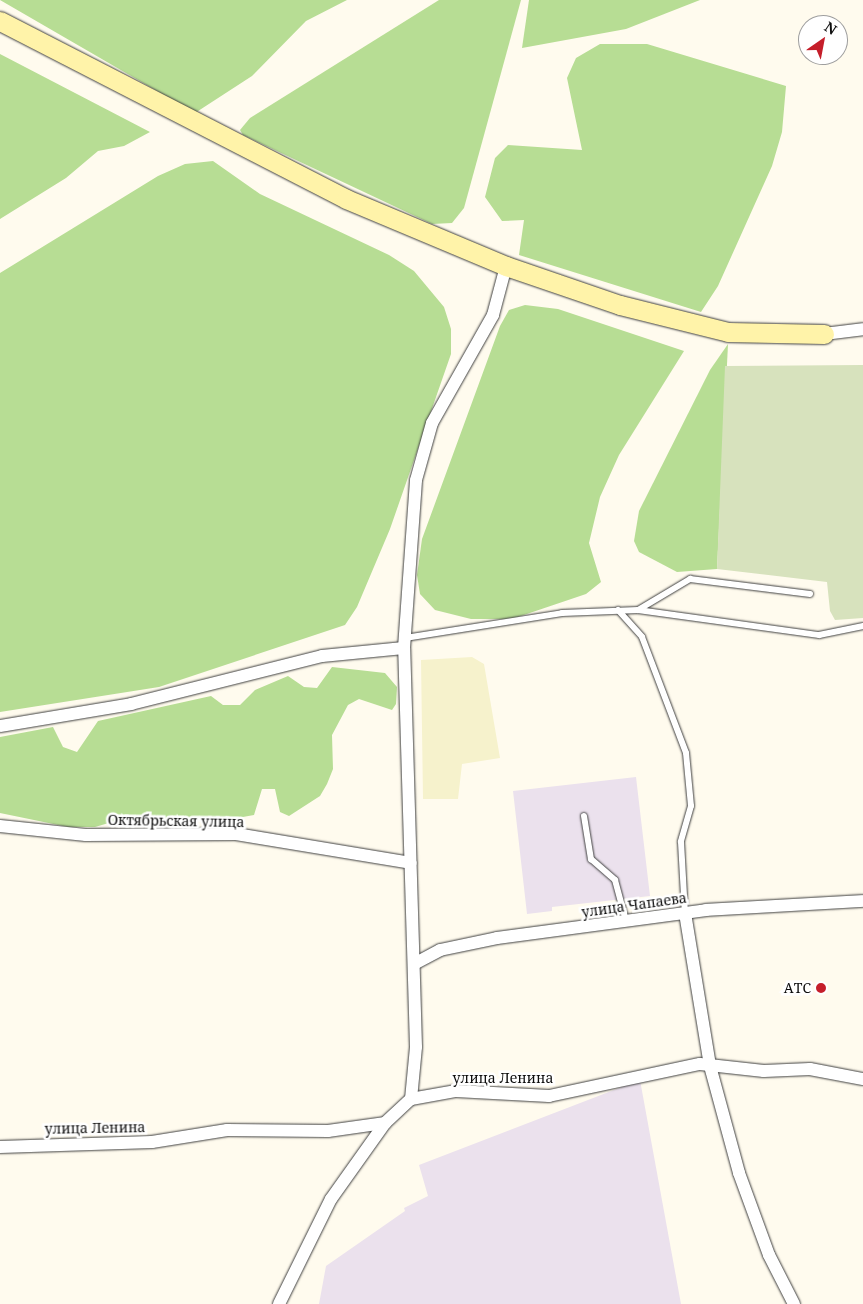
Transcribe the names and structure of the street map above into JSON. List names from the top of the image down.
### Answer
{
  "streets": {
    "street": ["Октябрьская улица", "улица Чапаева", "улица Ленина"]
  },
  "places": ["АТС"],
  "north": "top right"
}
